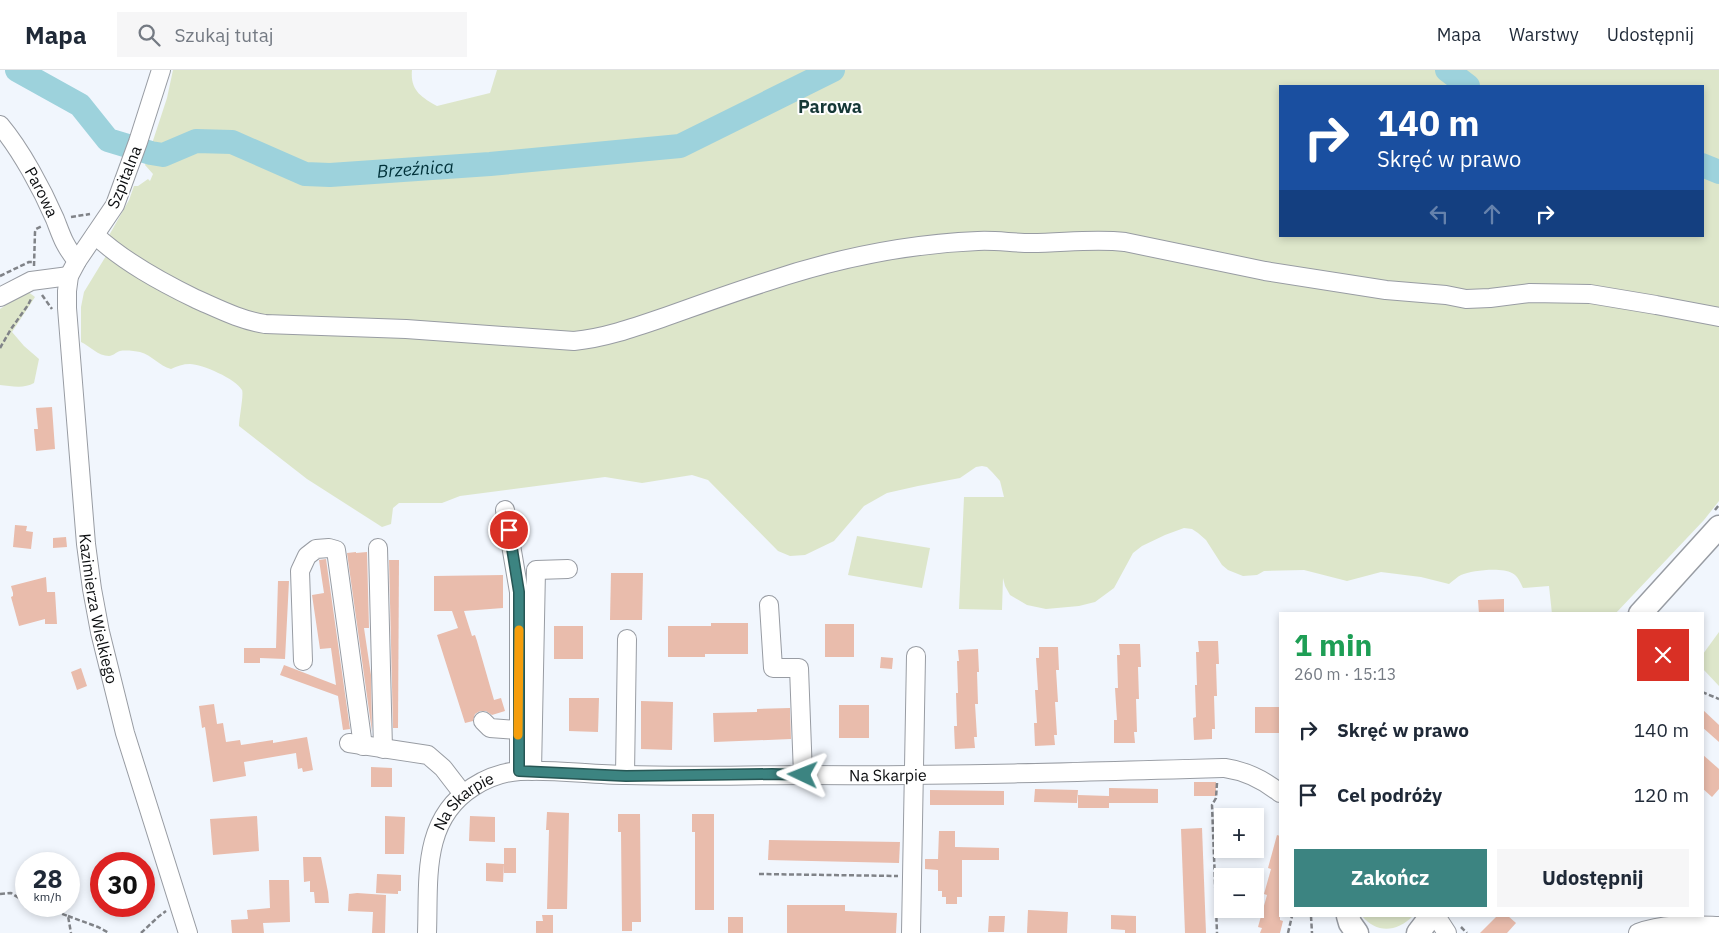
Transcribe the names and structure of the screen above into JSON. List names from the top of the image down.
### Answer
{
  "streets": {
    "street": [
      "Szpitalna",
      "Parowa",
      "Kazimierza Wielkiego",
      "Na Skarpie"
    ]
  },
  "crossings": [
    ["Szpitalna", "Parowa"],
    ["Szpitalna", "Kazimierza Wielkiego"],
    ["Parowa", "Kazimierza Wielkiego"]
  ],
  "districts": ["Parowa"],
  "water": ["Brzeźnica"],
  "page": {
    "header": "Mapa",
    "search": "Szukaj tutaj",
    "nav": ["Mapa", "Warstwy", "Udostępnij"],
    "turn": ["140 m", "Skręć w prawo"],
    "heading": ["1 min", "260 m · 15:13"],
    "list": [
      {
        "name": "Skręć w prawo",
        "value": "140 m"
      },
      {
        "name": "Cel podróży",
        "value": "120 m"
      }
    ],
    "map_buttons": ["+", "−"],
    "buttons": ["Zakończ", "Udostępnij"],
    "speed": "28 km/h",
    "limit": "30"
  }
}
